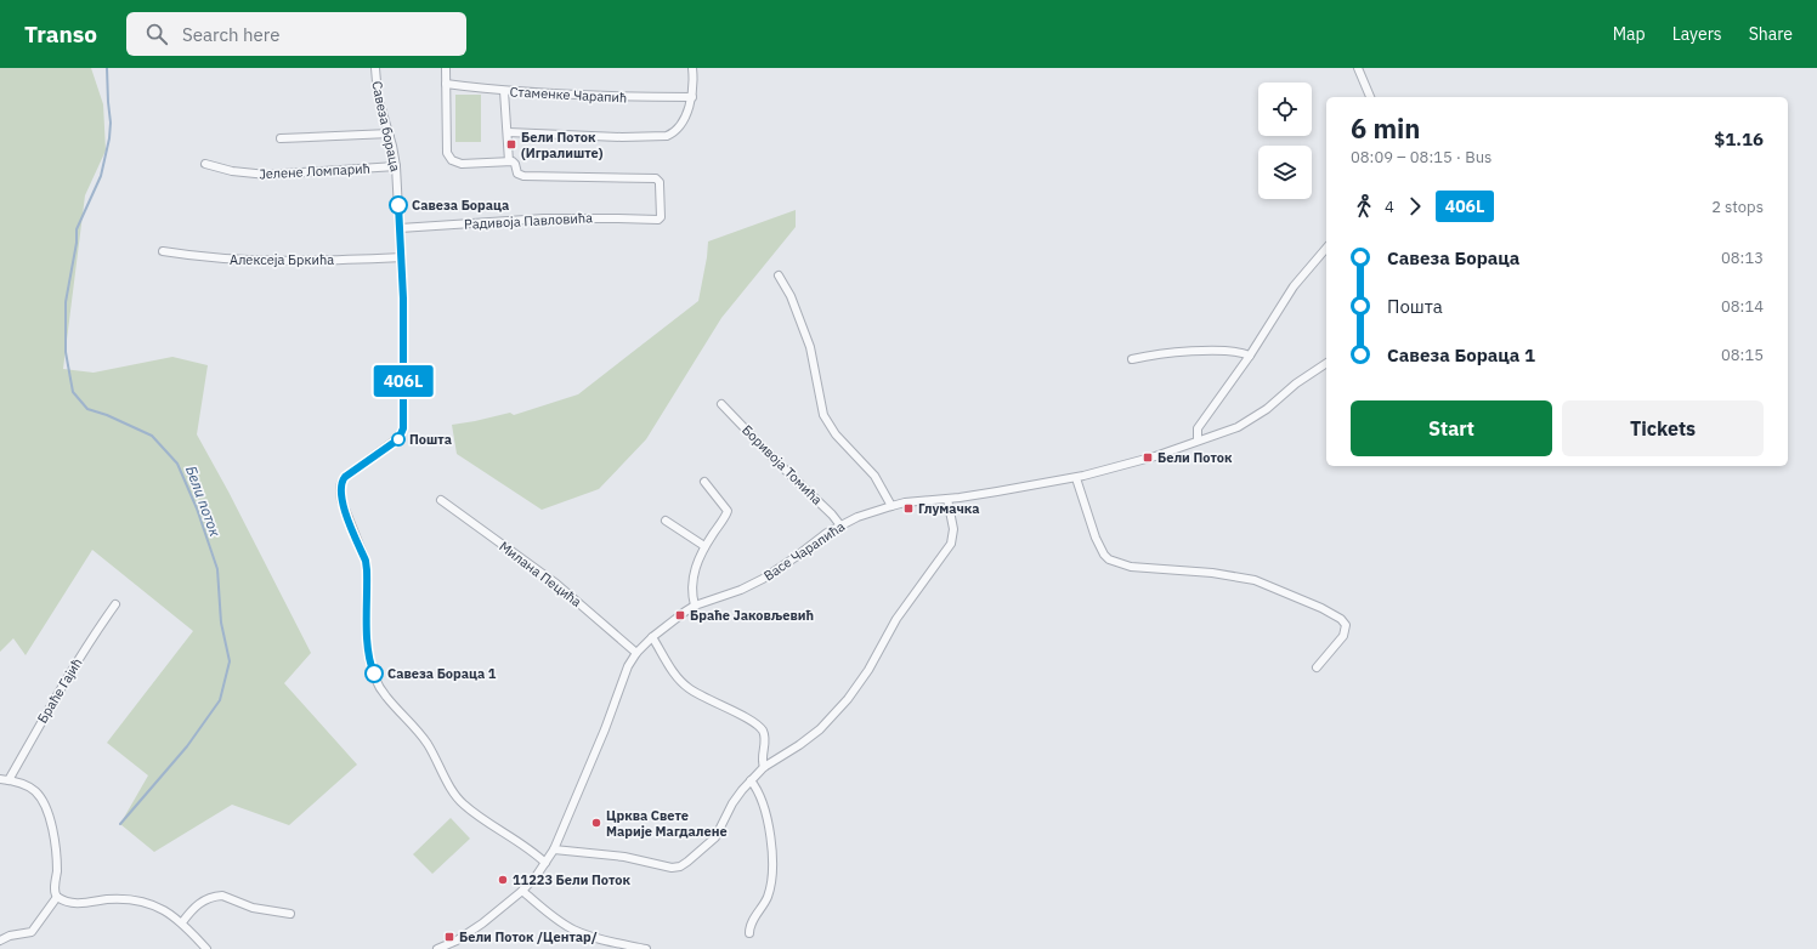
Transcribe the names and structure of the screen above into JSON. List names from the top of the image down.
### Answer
{
  "streets": {
    "street": [
      "Стаменке Чарапић",
      "Савеза бораца",
      "Јелене Ломпарић",
      "Радивоја Павловића",
      "Алексеја Бркића",
      "Боривоја Томића",
      "Васе Чарапића",
      "Милана Пецића",
      "Браће Гајић"
    ]
  },
  "crossings": [
    ["Савеза бораца", "Јелене Ломпарић"],
    ["Савеза бораца", "Радивоја Павловића"],
    ["Савеза бораца", "Алексеја Бркића"],
    ["Савеза бораца", "Васе Чарапића"],
    ["Боривоја Томића", "Васе Чарапића"],
    ["Васе Чарапића", "Милана Пецића"]
  ],
  "water": ["Бели поток"],
  "places": {
    "transit": [
      "Бели Поток (Игралиште)",
      "Бели Поток",
      "Глумачка",
      "Браће Јаковљевић",
      "Бели Поток /Центар/"
    ],
    "other": [
      "Савеза Бораца",
      "Пошта",
      "Савеза Бораца 1",
      "Црква Свете Марије Магдалене",
      "11223 Бели Поток"
    ]
  },
  "lines": ["bus line 406L"],
  "page": {
    "header": "Transo",
    "search": "Search here",
    "nav": ["Map", "Layers", "Share"],
    "on_map": "406L",
    "heading": ["6 min", "08:09 – 08:15 · Bus", "$1.16"],
    "legs": ["4", "406L", "2 stops"],
    "list": [
      {
        "name": "Савеза Бораца",
        "value": "08:13"
      },
      {
        "name": "Пошта",
        "value": "08:14"
      },
      {
        "name": "Савеза Бораца 1",
        "value": "08:15"
      }
    ],
    "buttons": ["Start", "Tickets"]
  }
}
